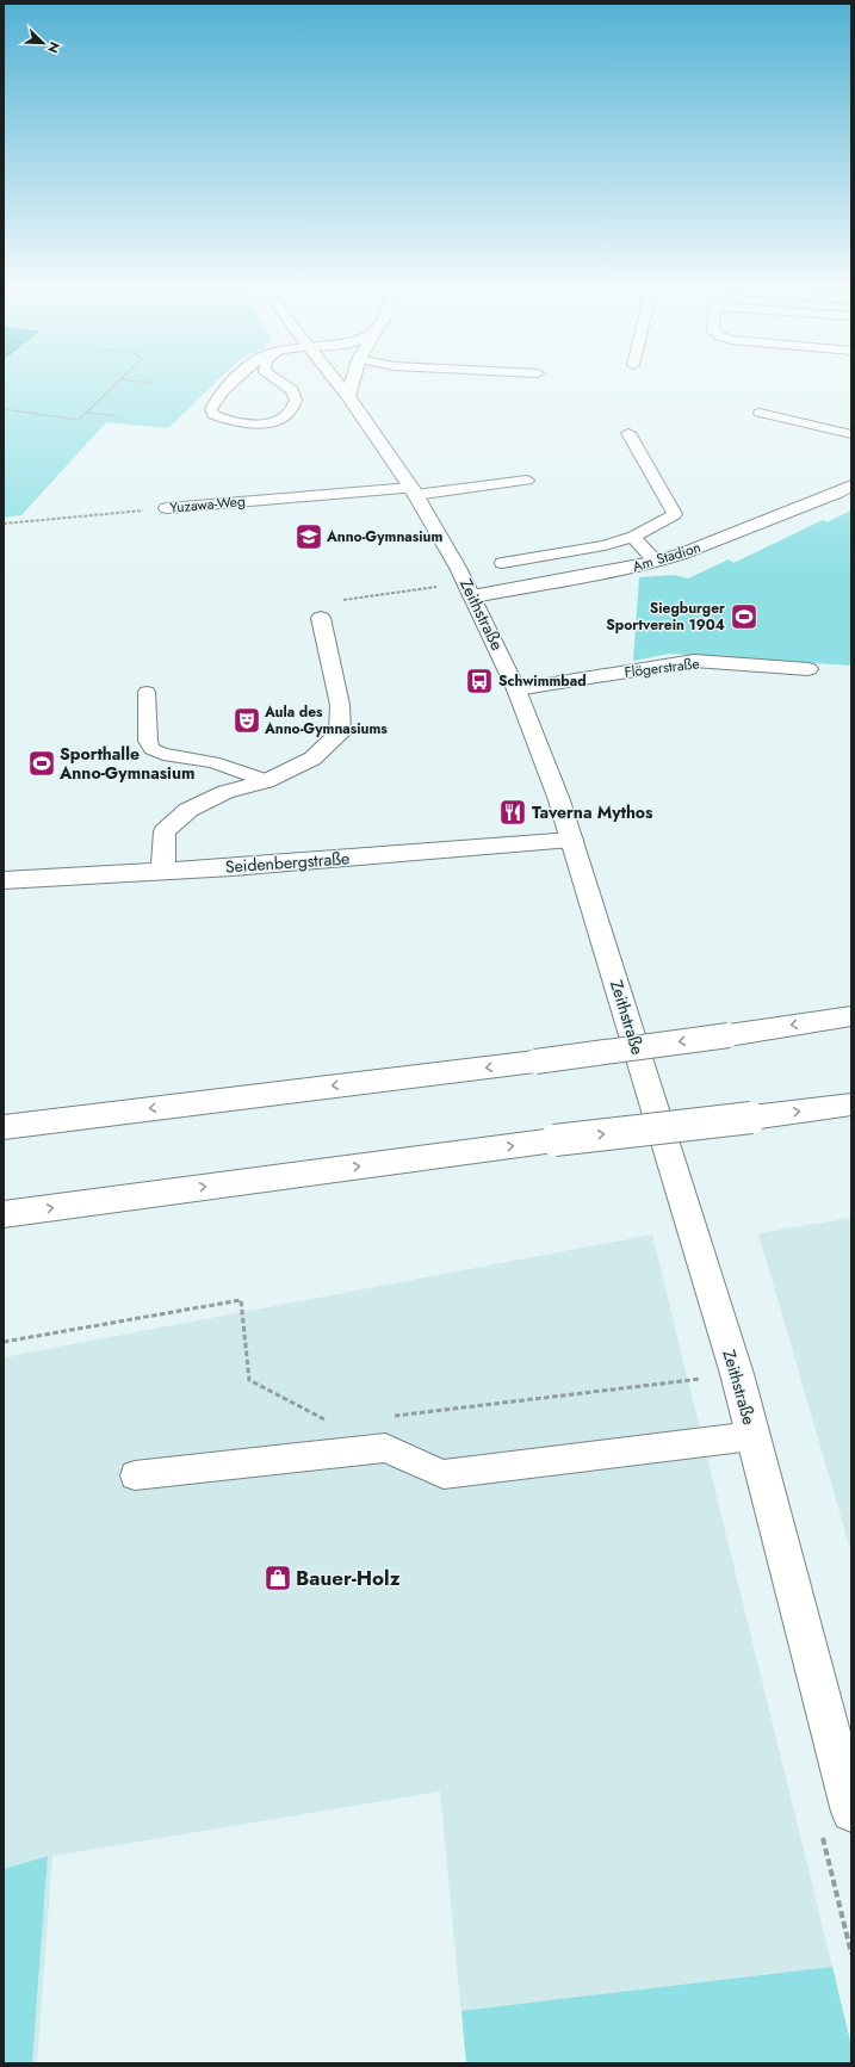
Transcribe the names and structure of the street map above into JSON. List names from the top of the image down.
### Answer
{
  "streets": {
    "main road": [
      "Yuzawa-Weg",
      "Am Stadion",
      "Zeithstraße",
      "Flögerstraße",
      "Seidenbergstraße"
    ]
  },
  "crossings": [
    ["Yuzawa-Weg", "Zeithstraße"],
    ["Am Stadion", "Zeithstraße"],
    ["Zeithstraße", "Flögerstraße"],
    ["Zeithstraße", "Seidenbergstraße"]
  ],
  "places": {
    "school or university": ["Anno-Gymnasium"],
    "sports": ["Siegburger Sportverein 1904", "Sporthalle Anno-Gymnasium"],
    "bus stop": ["Schwimmbad"],
    "theatre": ["Aula des Anno-Gymnasiums"],
    "restaurant": ["Taverna Mythos"],
    "shop": ["Bauer-Holz"]
  },
  "north": "bottom right"
}
